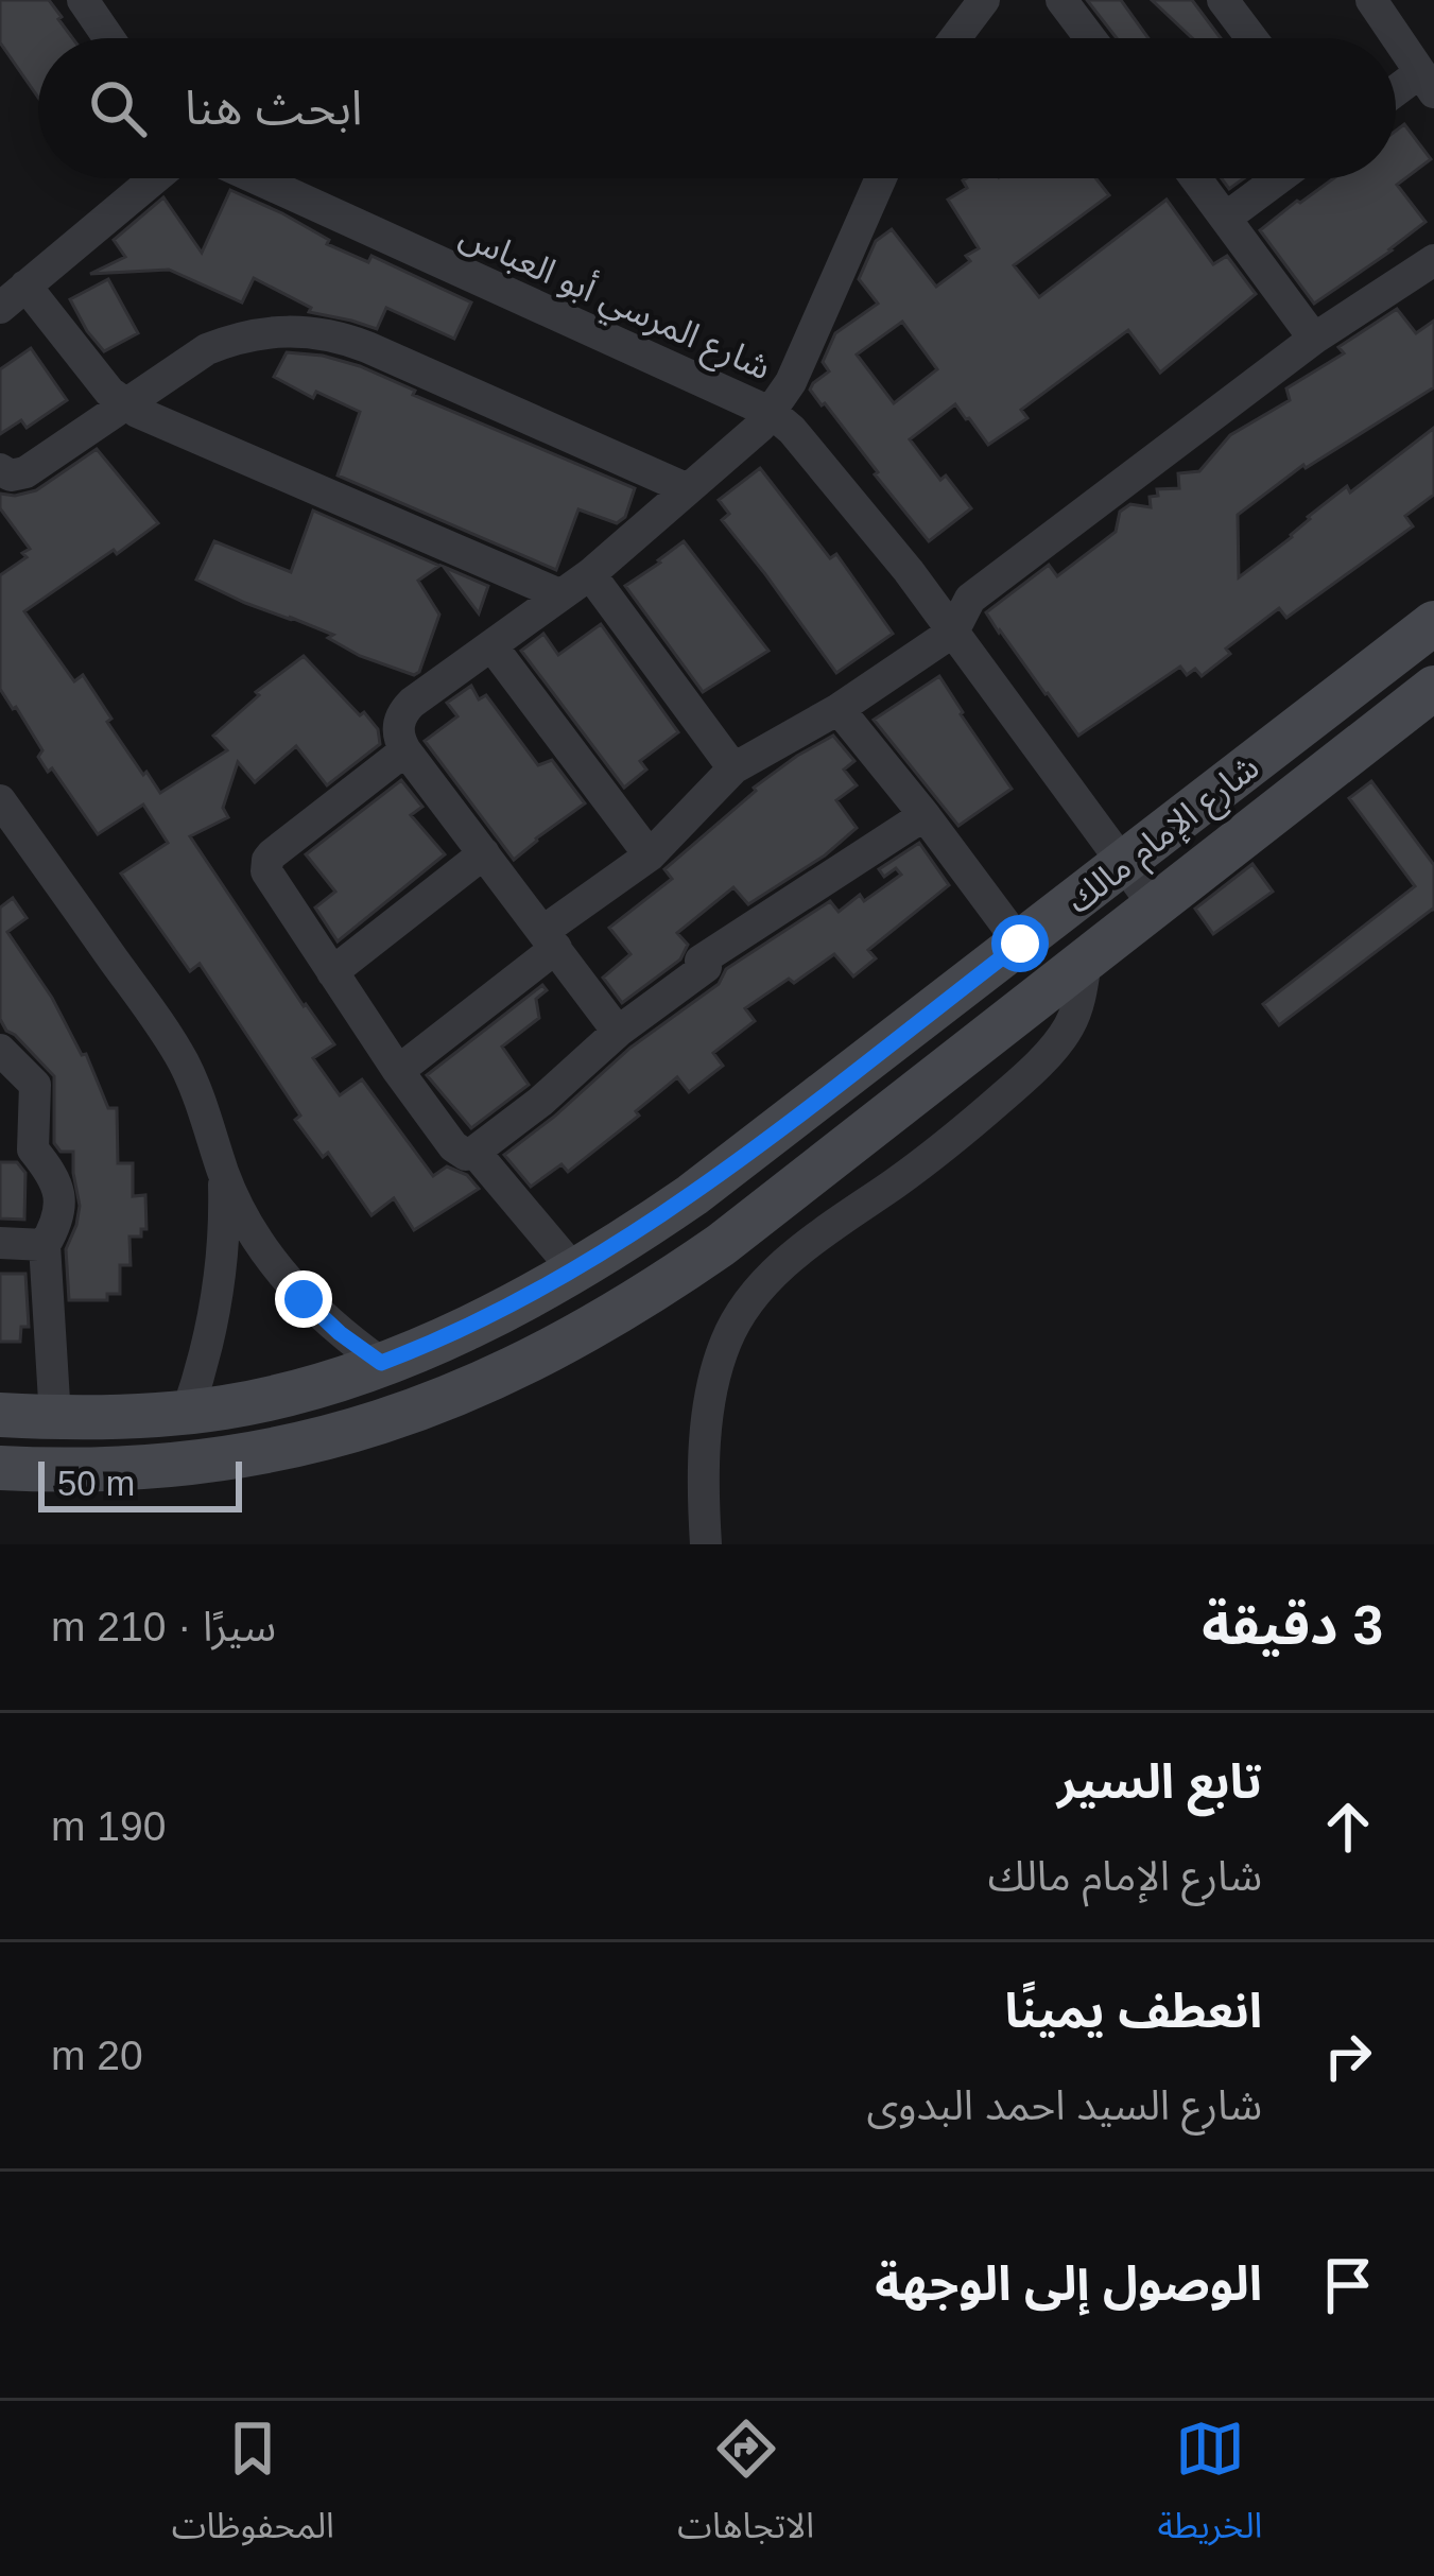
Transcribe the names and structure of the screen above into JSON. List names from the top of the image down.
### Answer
{
  "streets": {
    "street": ["شارع المرسي أبو العباس", "شارع الإمام مالك"]
  },
  "crossings": [
    ["شارع المرسي أبو العباس", "شارع الإمام مالك"]
  ],
  "scale_bar": "50 m",
  "page": {
    "search": "ابحث هنا",
    "scale": "50 m",
    "heading": ["3 دقيقة", "سيرًا · 210 m"],
    "list": [
      ["تابع السير", "شارع الإمام مالك", "190 m"],
      ["انعطف يمينًا", "شارع السيد احمد البدوى", "20 m"],
      "الوصول إلى الوجهة"
    ],
    "nav": ["الخريطة", "الاتجاهات", "المحفوظات"]
  }
}
